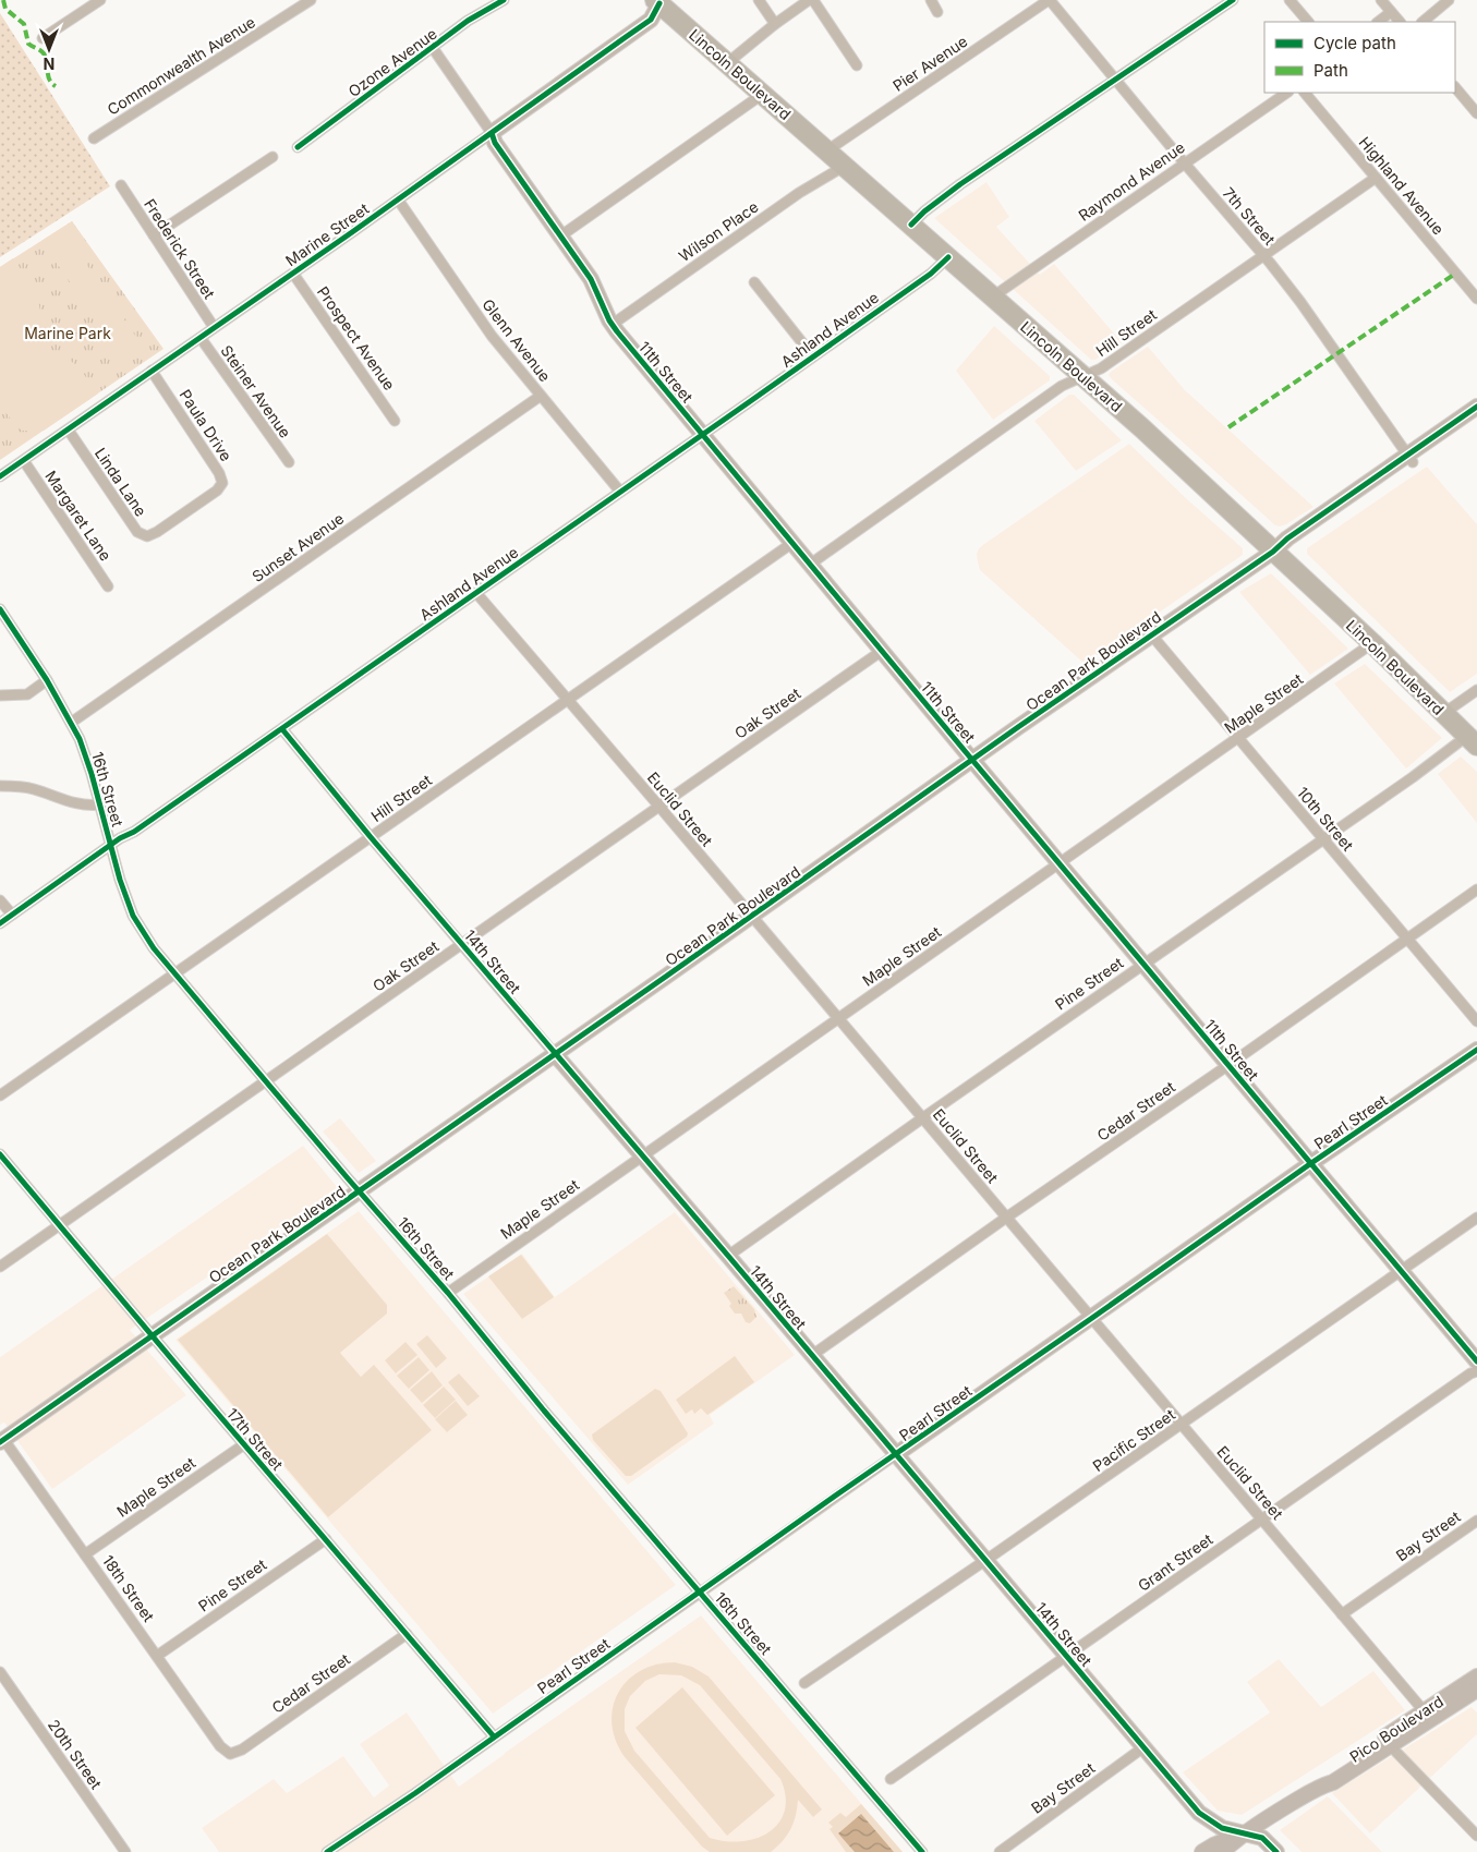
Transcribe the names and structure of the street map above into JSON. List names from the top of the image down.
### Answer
{
  "streets": {
    "highway": ["Lincoln Boulevard"],
    "street": [
      "Ozone Avenue",
      "Pier Avenue",
      "Commonwealth Avenue",
      "Raymond Avenue",
      "Highland Avenue",
      "7th Street",
      "Wilson Place",
      "Marine Street",
      "Frederick Street",
      "Ashland Avenue",
      "Hill Street",
      "Prospect Avenue",
      "Glenn Avenue",
      "11th Street",
      "Steiner Avenue",
      "Paula Drive",
      "Linda Lane",
      "Margaret Lane",
      "Sunset Avenue",
      "Ocean Park Boulevard",
      "Maple Street",
      "Oak Street",
      "16th Street",
      "Euclid Street",
      "10th Street",
      "14th Street",
      "Pine Street",
      "Cedar Street",
      "Pearl Street",
      "17th Street",
      "Pacific Street",
      "Bay Street",
      "Grant Street",
      "18th Street",
      "Pico Boulevard",
      "20th Street"
    ]
  },
  "crossings": [
    ["Ozone Avenue", "11th Street"],
    ["Pier Avenue", "Lincoln Boulevard"],
    ["Pier Avenue", "7th Street"],
    ["Lincoln Boulevard", "Raymond Avenue"],
    ["Lincoln Boulevard", "Wilson Place"],
    ["Lincoln Boulevard", "Marine Street"],
    ["Lincoln Boulevard", "Ashland Avenue"],
    ["Lincoln Boulevard", "Hill Street"],
    ["Lincoln Boulevard", "Ocean Park Boulevard"],
    ["Lincoln Boulevard", "Maple Street"],
    ["Lincoln Boulevard", "Pine Street"],
    ["Raymond Avenue", "7th Street"],
    ["Highland Avenue", "Hill Street"],
    ["7th Street", "Hill Street"],
    ["7th Street", "Ocean Park Boulevard"],
    ["Wilson Place", "11th Street"],
    ["Marine Street", "Frederick Street"],
    ["Marine Street", "Prospect Avenue"],
    ["Marine Street", "Glenn Avenue"],
    ["Marine Street", "11th Street"],
    ["Marine Street", "Steiner Avenue"],
    ["Marine Street", "Paula Drive"],
    ["Marine Street", "Linda Lane"],
    ["Marine Street", "Margaret Lane"],
    ["Ashland Avenue", "Glenn Avenue"],
    ["Ashland Avenue", "11th Street"],
    ["Ashland Avenue", "16th Street"],
    ["Ashland Avenue", "Euclid Street"],
    ["Ashland Avenue", "14th Street"],
    ["Hill Street", "11th Street"],
    ["Hill Street", "16th Street"],
    ["Hill Street", "Euclid Street"],
    ["Hill Street", "14th Street"],
    ["Glenn Avenue", "Sunset Avenue"],
    ["11th Street", "Ocean Park Boulevard"],
    ["11th Street", "Maple Street"],
    ["11th Street", "Oak Street"],
    ["11th Street", "Pine Street"],
    ["11th Street", "Cedar Street"],
    ["11th Street", "Pearl Street"],
    ["11th Street", "Pacific Street"],
    ["Paula Drive", "Linda Lane"],
    ["Sunset Avenue", "16th Street"],
    ["Ocean Park Boulevard", "16th Street"],
    ["Ocean Park Boulevard", "Euclid Street"],
    ["Ocean Park Boulevard", "10th Street"],
    ["Ocean Park Boulevard", "14th Street"],
    ["Ocean Park Boulevard", "17th Street"],
    ["Ocean Park Boulevard", "18th Street"],
    ["Maple Street", "16th Street"],
    ["Maple Street", "Euclid Street"],
    ["Maple Street", "10th Street"],
    ["Maple Street", "14th Street"],
    ["Maple Street", "17th Street"],
    ["Maple Street", "18th Street"],
    ["Oak Street", "16th Street"],
    ["Oak Street", "Euclid Street"],
    ["Oak Street", "14th Street"],
    ["Oak Street", "17th Street"],
    ["16th Street", "Pearl Street"],
    ["Euclid Street", "Pine Street"],
    ["Euclid Street", "Cedar Street"],
    ["Euclid Street", "Pearl Street"],
    ["Euclid Street", "Pacific Street"],
    ["Euclid Street", "Bay Street"],
    ["Euclid Street", "Grant Street"],
    ["Euclid Street", "Pico Boulevard"],
    ["10th Street", "Pine Street"],
    ["10th Street", "Cedar Street"],
    ["14th Street", "Pine Street"],
    ["14th Street", "Cedar Street"],
    ["14th Street", "Pearl Street"],
    ["14th Street", "Pacific Street"],
    ["14th Street", "Bay Street"],
    ["14th Street", "Grant Street"],
    ["14th Street", "Pico Boulevard"],
    ["Pine Street", "17th Street"],
    ["Pine Street", "18th Street"],
    ["Cedar Street", "17th Street"],
    ["Cedar Street", "18th Street"],
    ["Pearl Street", "17th Street"]
  ],
  "parks": ["Marine Park"],
  "legend": ["Cycle path", "Path"],
  "north": "bottom"
}
